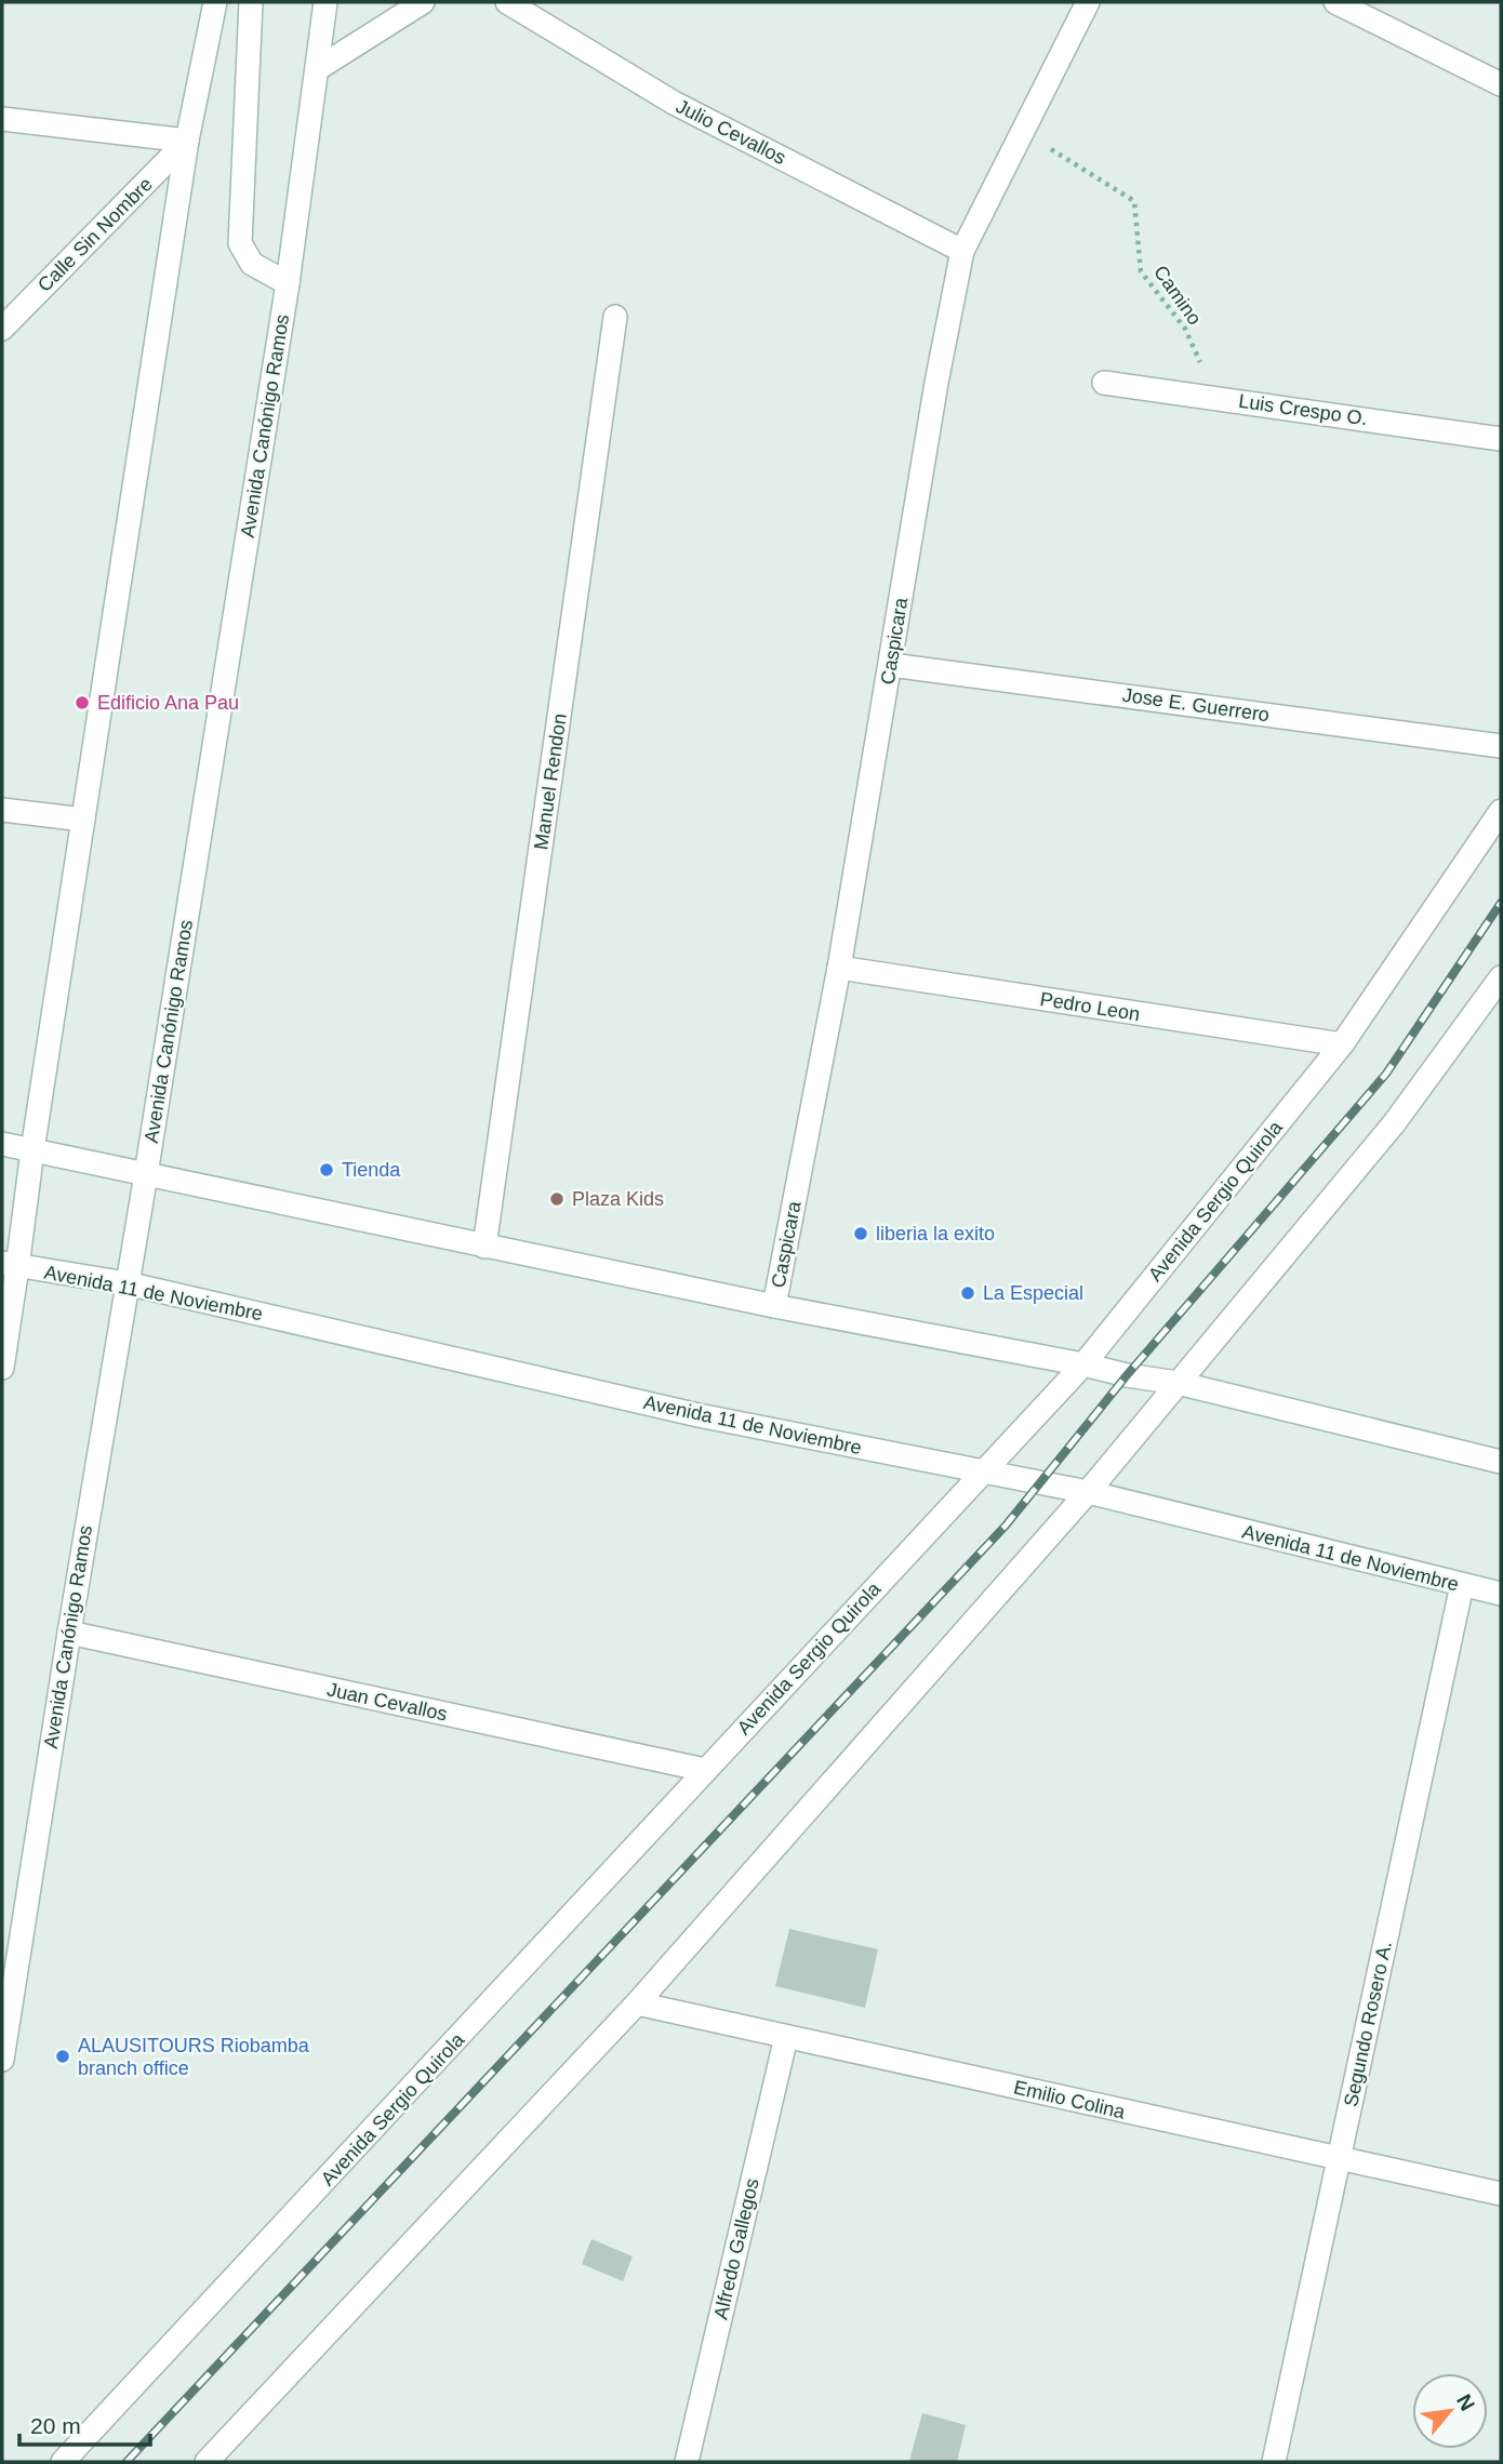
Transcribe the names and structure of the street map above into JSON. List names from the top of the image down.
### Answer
{
  "streets": {
    "street": [
      "Julio Cevallos",
      "Calle Sin Nombre",
      "Luis Crespo O.",
      "Avenida Canónigo Ramos",
      "Caspicara",
      "Jose E. Guerrero",
      "Manuel Rendon",
      "Pedro Leon",
      "Avenida Sergio Quirola",
      "Avenida 11 de Noviembre",
      "Juan Cevallos",
      "Segundo Rosero A.",
      "Emilio Colina",
      "Alfredo Gallegos"
    ],
    "path": ["Camino"]
  },
  "crossings": [
    ["Julio Cevallos", "Caspicara"],
    ["Camino", "Luis Crespo O."],
    ["Camino", "Caspicara"],
    ["Avenida Canónigo Ramos", "Avenida 11 de Noviembre"],
    ["Avenida Canónigo Ramos", "Juan Cevallos"],
    ["Caspicara", "Jose E. Guerrero"],
    ["Caspicara", "Pedro Leon"],
    ["Pedro Leon", "Avenida Sergio Quirola"],
    ["Avenida Sergio Quirola", "Avenida 11 de Noviembre"],
    ["Avenida Sergio Quirola", "Juan Cevallos"],
    ["Avenida 11 de Noviembre", "Segundo Rosero A."],
    ["Segundo Rosero A.", "Emilio Colina"],
    ["Emilio Colina", "Alfredo Gallegos"]
  ],
  "places": [
    "Edificio Ana Pau",
    "Tienda",
    "Plaza Kids",
    "liberia la exito",
    "La Especial",
    "ALAUSITOURS Riobamba branch office"
  ],
  "scale_bar": "20 m",
  "north": "top right"
}
